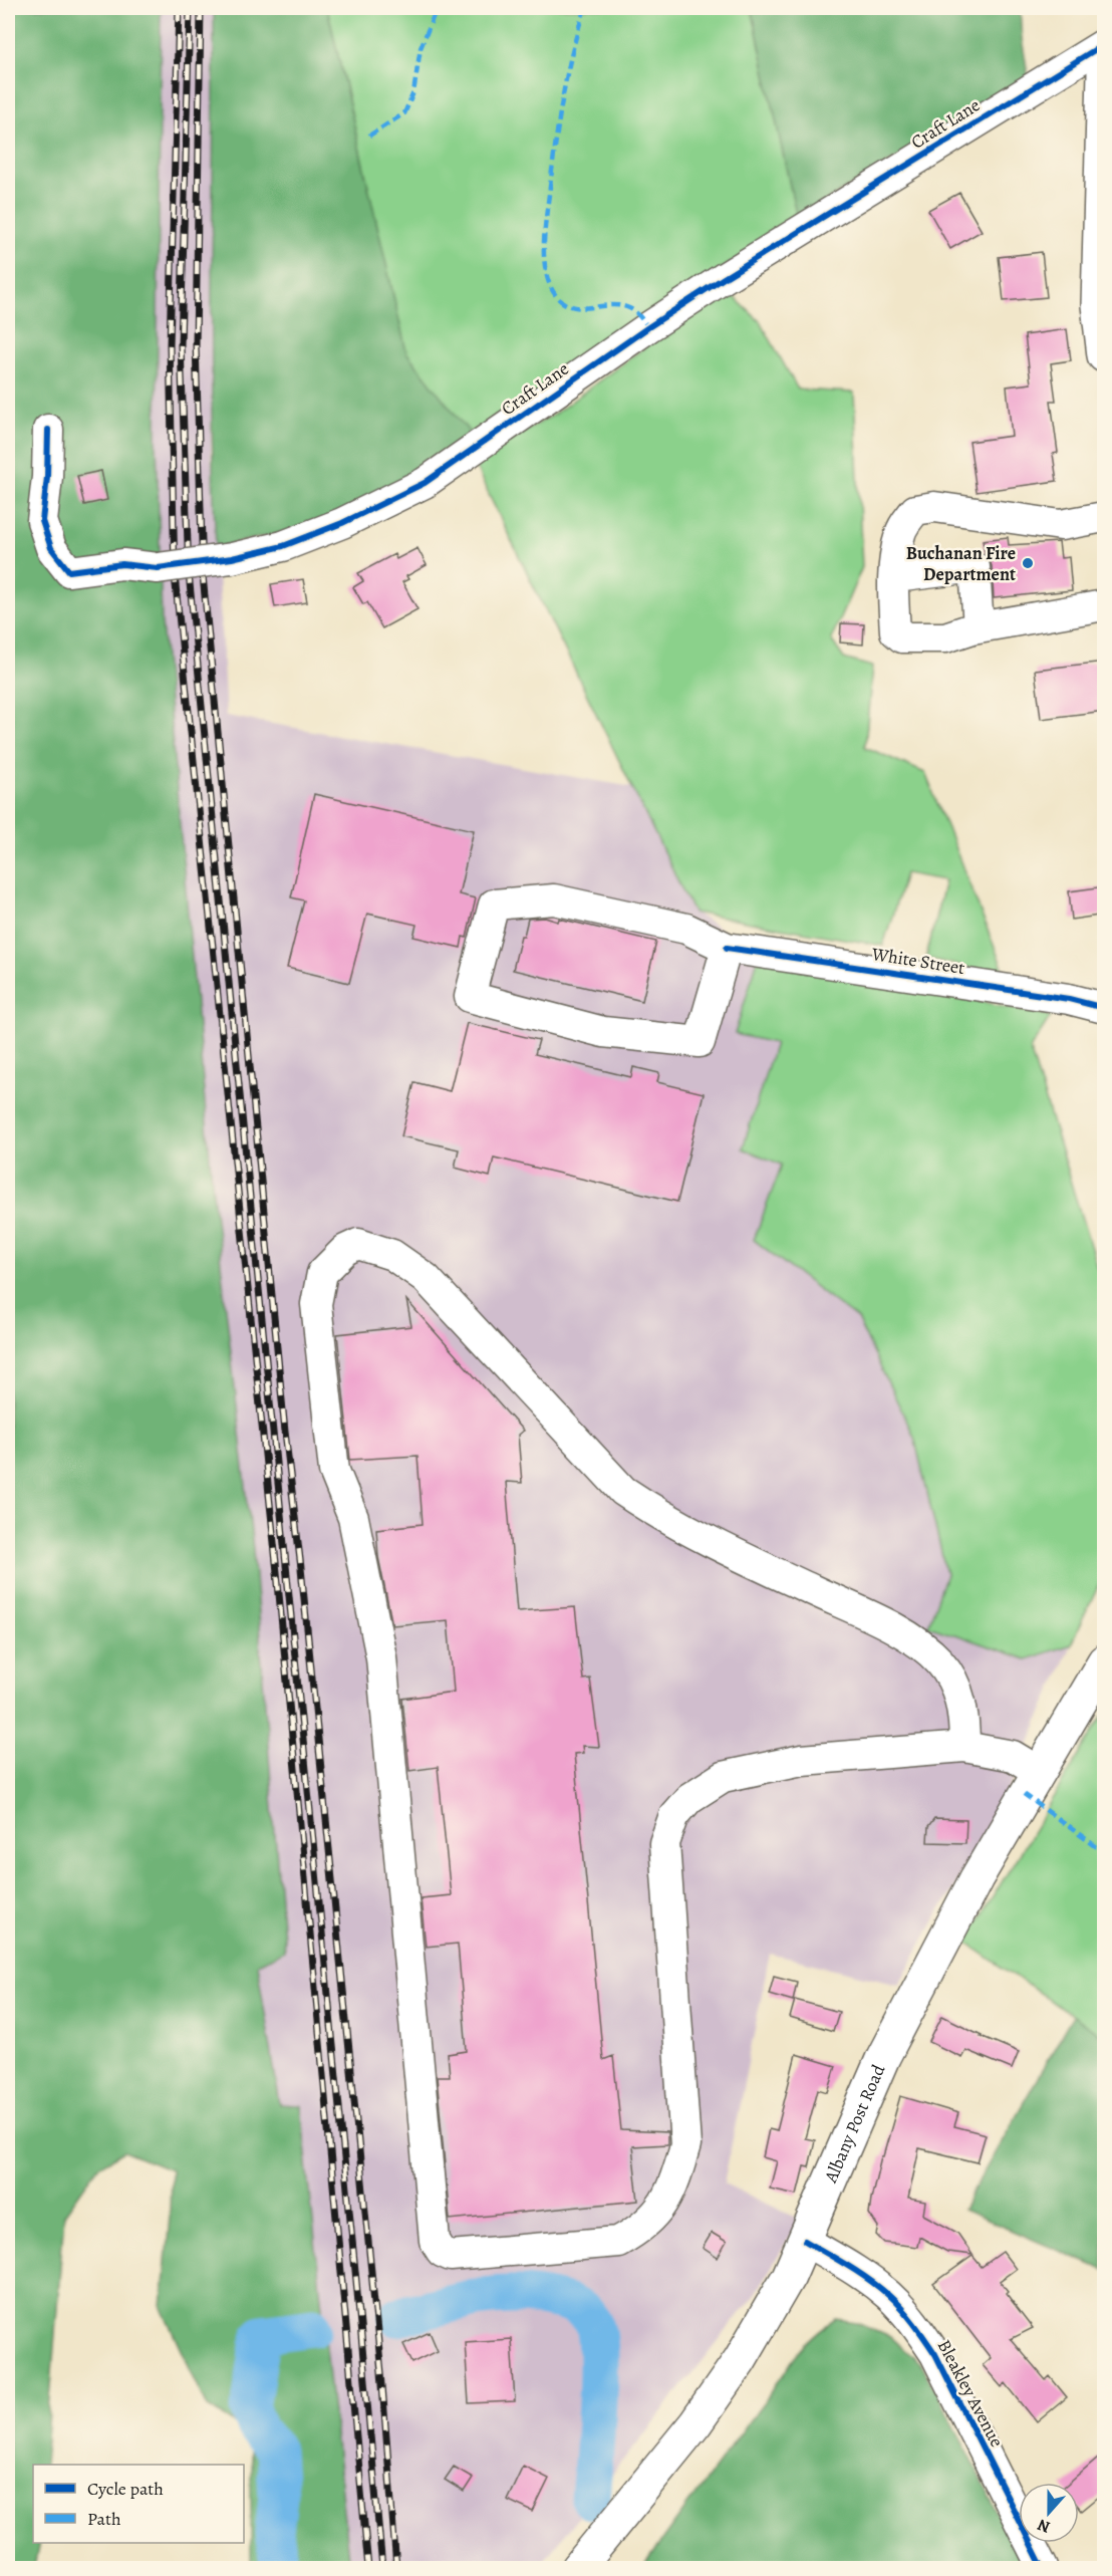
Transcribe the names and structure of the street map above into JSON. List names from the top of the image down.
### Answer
{
  "streets": {
    "main road": ["Albany Post Road"],
    "street": ["Craft Lane", "White Street", "Bleakley Avenue"]
  },
  "crossings": [
    ["Albany Post Road", "Bleakley Avenue"]
  ],
  "places": ["Buchanan Fire Department"],
  "legend": ["Cycle path", "Path"],
  "north": "bottom"
}
